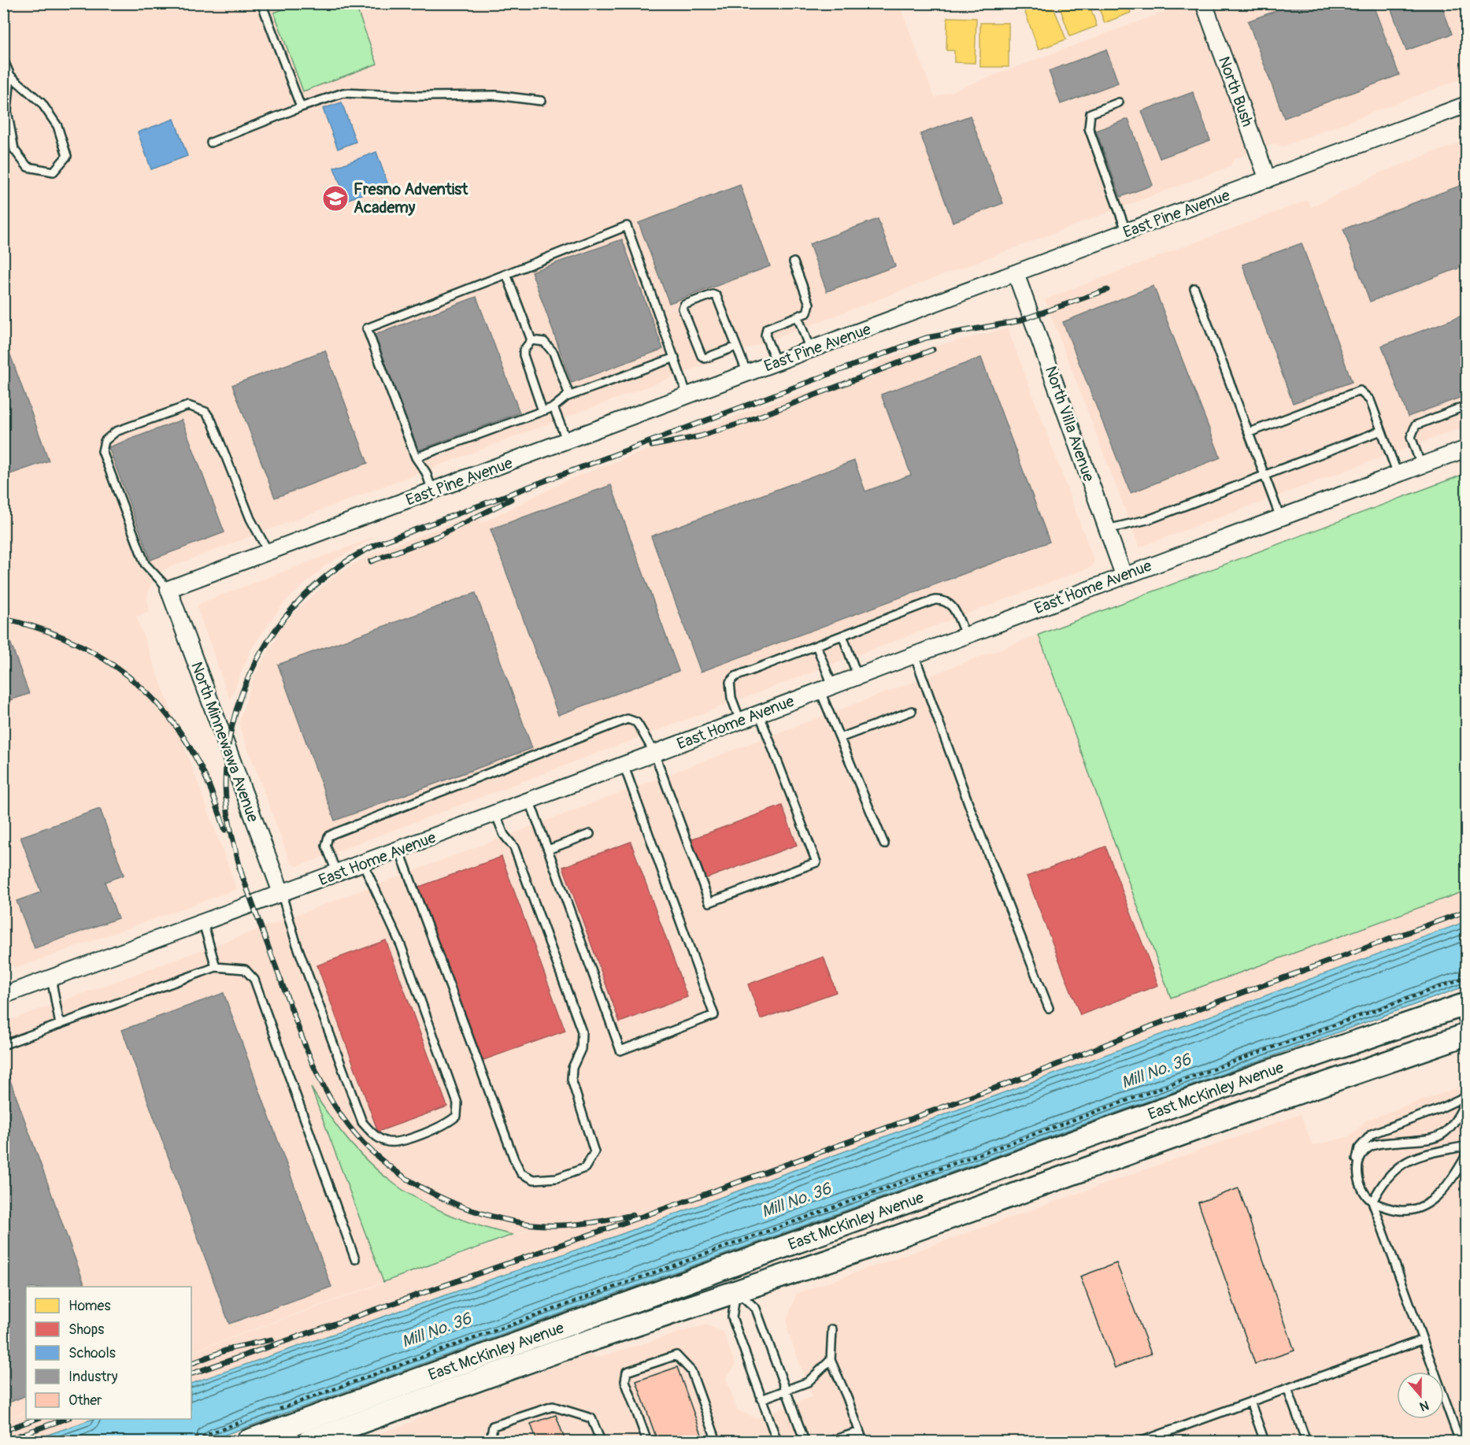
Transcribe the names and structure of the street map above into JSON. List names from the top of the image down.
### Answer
{
  "streets": {
    "main road": ["East McKinley Avenue"],
    "street": [
      "North Bush",
      "East Pine Avenue",
      "North Villa Avenue",
      "East Home Avenue",
      "North Minnewawa Avenue"
    ]
  },
  "crossings": [
    ["North Bush", "East Pine Avenue"],
    ["East Pine Avenue", "North Villa Avenue"],
    ["East Pine Avenue", "North Minnewawa Avenue"],
    ["North Villa Avenue", "East Home Avenue"],
    ["East Home Avenue", "North Minnewawa Avenue"]
  ],
  "water": ["Mill No. 36"],
  "places": {
    "school or university": ["Fresno Adventist Academy"]
  },
  "legend": [
    "Homes",
    "Shops",
    "Schools",
    "Industry",
    "Other"
  ],
  "north": "bottom"
}
